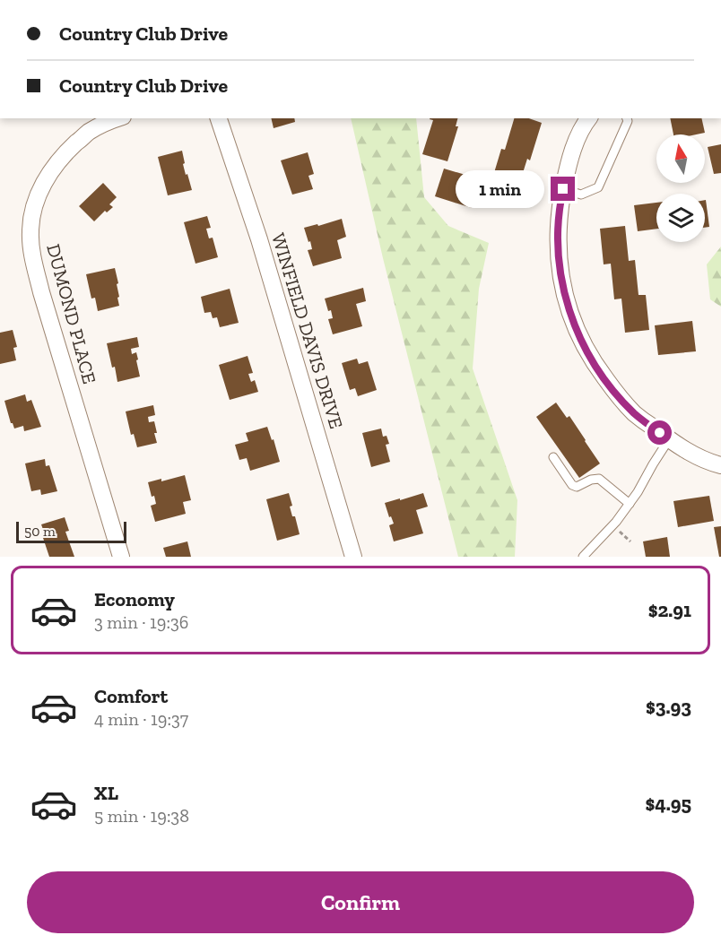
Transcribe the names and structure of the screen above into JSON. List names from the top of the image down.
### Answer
{
  "streets": {
    "street": ["DUMOND PLACE", "WINFIELD DAVIS DRIVE"]
  },
  "scale_bar": "50 m",
  "north": "top",
  "page": {
    "banner": ["Country Club Drive", "Country Club Drive"],
    "bubble": "1 min",
    "scale": "50 m",
    "list": [
      {
        "name": "Economy",
        "note": "3 min · 19:36",
        "value": "$2.91"
      },
      {
        "name": "Comfort",
        "note": "4 min · 19:37",
        "value": "$3.93"
      },
      {
        "name": "XL",
        "note": "5 min · 19:38",
        "value": "$4.95"
      }
    ],
    "buttons": "Confirm"
  }
}
